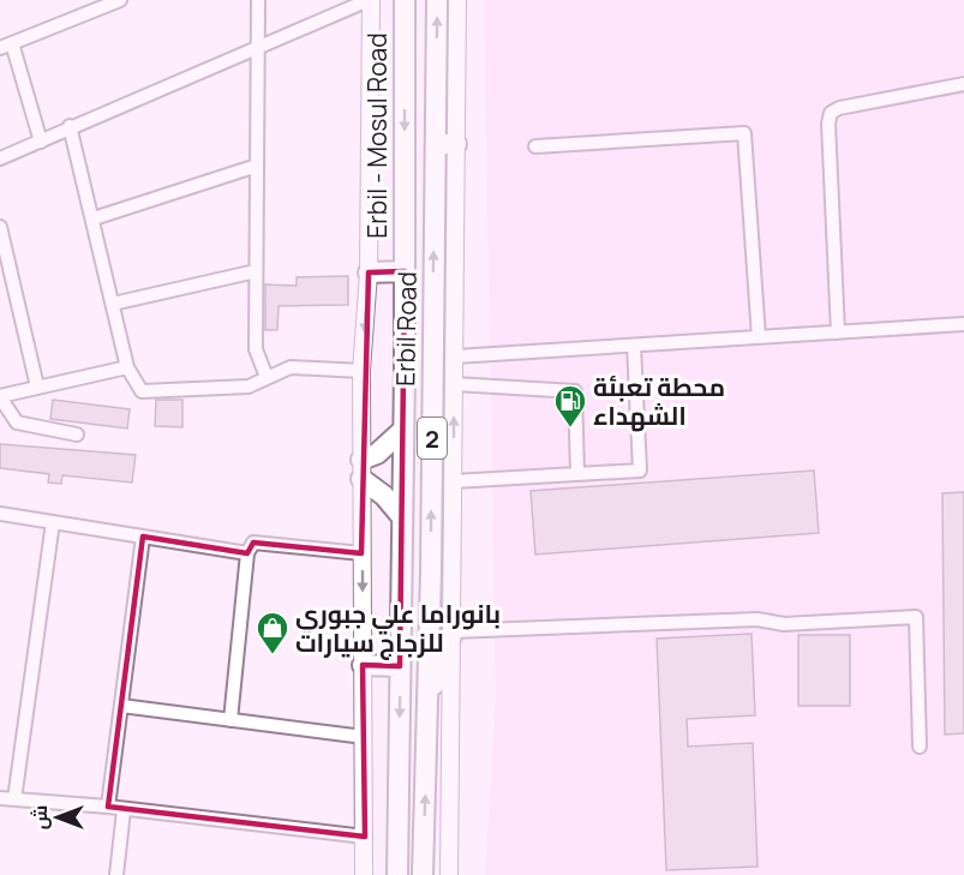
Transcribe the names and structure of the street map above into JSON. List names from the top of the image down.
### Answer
{
  "streets": {
    "highway": ["Erbil - Mosul Road", "Erbil Road", "2"]
  },
  "one_way": ["Erbil - Mosul Road", "Erbil Road"],
  "places": {
    "fuel station": ["محطة تعبئة الشهداء"],
    "shop": ["بانوراما علي جبوري للزجاج سيارات"]
  },
  "north": "left"
}
